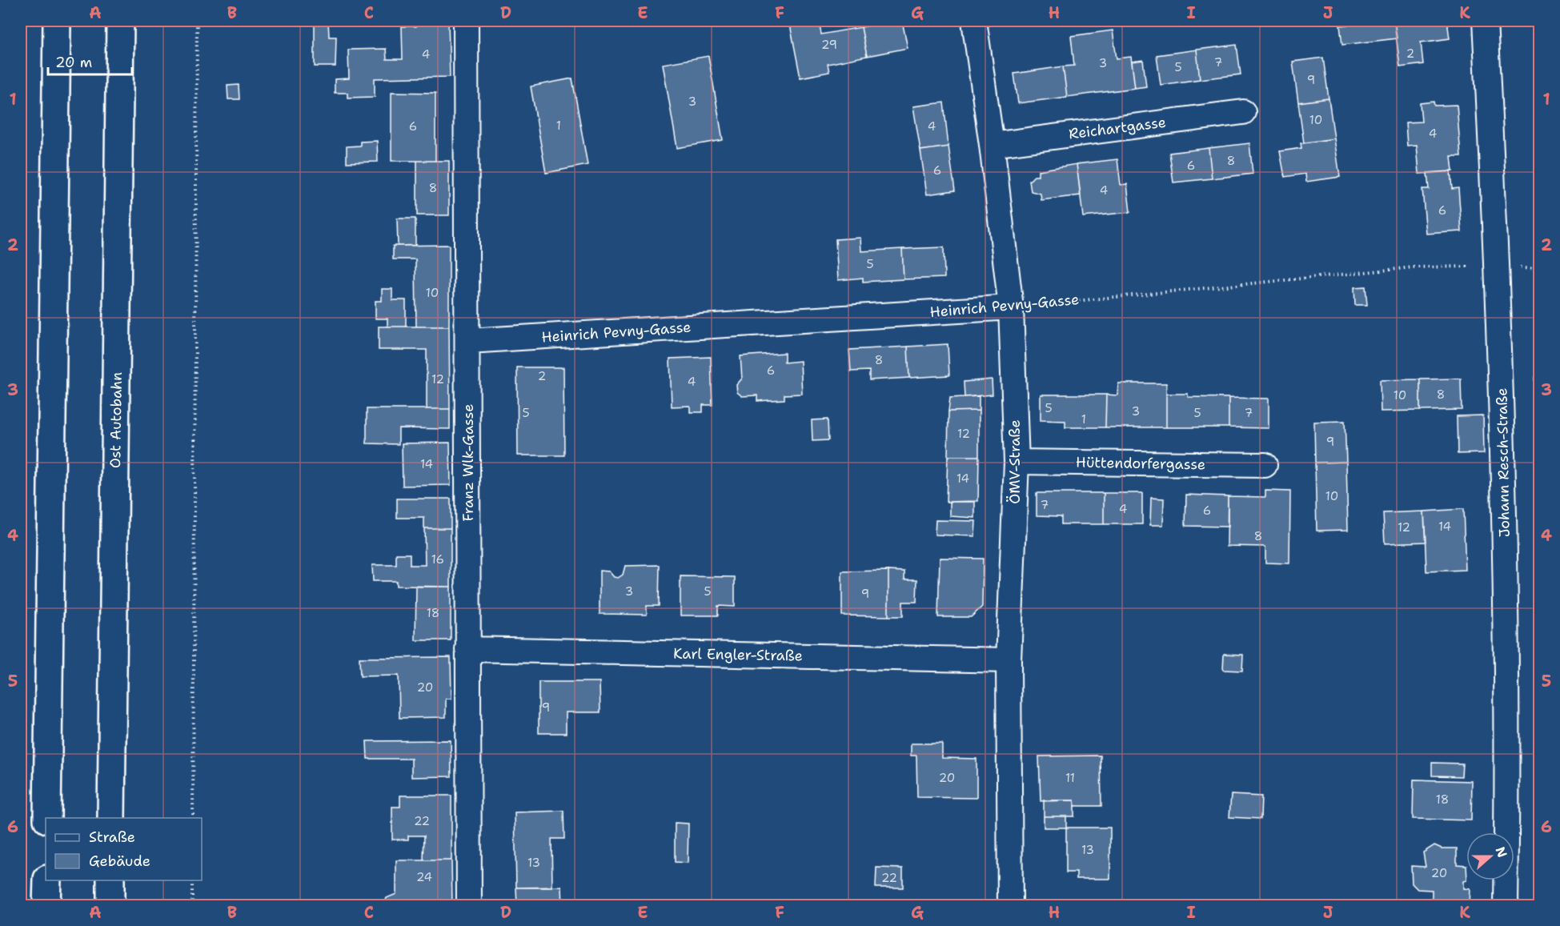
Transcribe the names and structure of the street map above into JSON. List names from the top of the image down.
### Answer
{
  "streets": {
    "highway": ["Ost Autobahn"],
    "street": [
      "Reichartgasse",
      "Heinrich Pevny-Gasse",
      "ÖMV-Straße",
      "Franz Wlk-Gasse",
      "Johann Resch-Straße",
      "Hüttendorfergasse",
      "Karl Engler-Straße"
    ]
  },
  "crossings": [
    ["Reichartgasse", "ÖMV-Straße"],
    ["Heinrich Pevny-Gasse", "ÖMV-Straße"],
    ["Heinrich Pevny-Gasse", "Franz Wlk-Gasse"],
    ["Heinrich Pevny-Gasse", "Johann Resch-Straße"],
    ["ÖMV-Straße", "Hüttendorfergasse"],
    ["ÖMV-Straße", "Karl Engler-Straße"],
    ["Franz Wlk-Gasse", "Karl Engler-Straße"]
  ],
  "house_numbers": [
    "29",
    "2",
    "4",
    "7",
    "3",
    "5",
    "9",
    "3",
    "10",
    "1",
    "6",
    "4",
    "4",
    "8",
    "6",
    "6",
    "8",
    "4",
    "6",
    "5",
    "10",
    "8",
    "6",
    "2",
    "12",
    "4",
    "8",
    "10",
    "5",
    "3",
    "5",
    "5",
    "7",
    "1",
    "12",
    "9",
    "14",
    "14",
    "10",
    "7",
    "4",
    "6",
    "14",
    "12",
    "8",
    "16",
    "3",
    "5",
    "9",
    "18",
    "20",
    "9",
    "20",
    "11",
    "18",
    "22",
    "13",
    "13",
    "20",
    "24",
    "22"
  ],
  "legend": ["Straße", "Gebäude"],
  "scale_bar": "20 m",
  "north": "right",
  "grid": {
    "columns": [
      "A",
      "B",
      "C",
      "D",
      "E",
      "F",
      "G",
      "H",
      "I",
      "J",
      "K"
    ],
    "rows": [
      "1",
      "2",
      "3",
      "4",
      "5",
      "6"
    ]
  }
}
